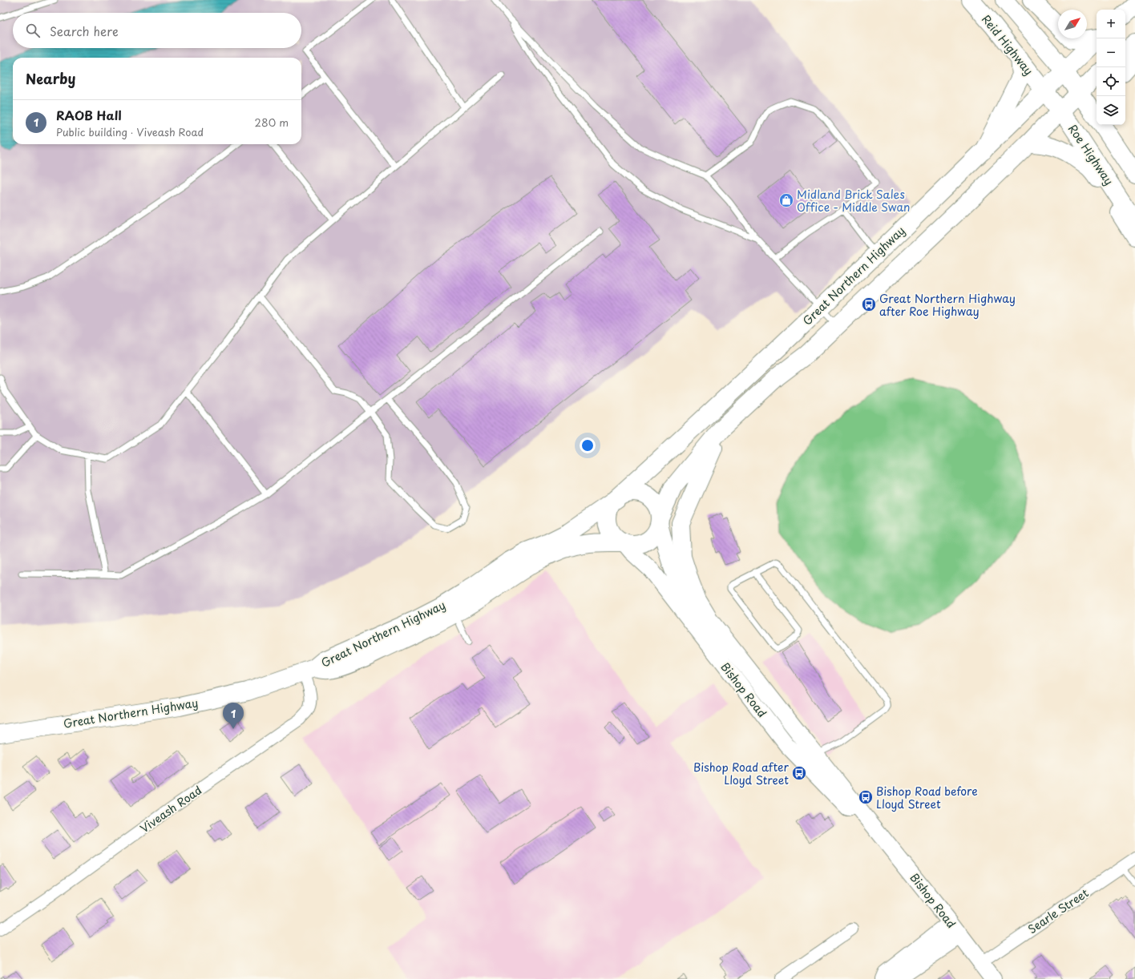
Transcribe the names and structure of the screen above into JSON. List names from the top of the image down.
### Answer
{
  "streets": {
    "main road": ["Reid Highway", "Roe Highway", "Great Northern Highway"],
    "street": ["Bishop Road", "Viveash Road", "Searle Street"]
  },
  "crossings": [
    ["Reid Highway", "Roe Highway"],
    ["Reid Highway", "Great Northern Highway"],
    ["Roe Highway", "Great Northern Highway"],
    ["Great Northern Highway", "Bishop Road"],
    ["Great Northern Highway", "Viveash Road"],
    ["Bishop Road", "Searle Street"]
  ],
  "places": {
    "shop": ["Midland Brick Sales Office - Middle Swan"],
    "bus stop": ["Great Northern Highway after Roe Highway", "Bishop Road after Lloyd Street", "Bishop Road before Lloyd Street"]
  },
  "north": "top right",
  "page": {
    "map_buttons": ["+", "−"],
    "search": "Search here",
    "heading": "Nearby",
    "list": [
      {
        "mark": "1",
        "name": "RAOB Hall",
        "note": "Public building · Viveash Road",
        "value": "280 m"
      }
    ],
    "pins": "1"
  }
}
